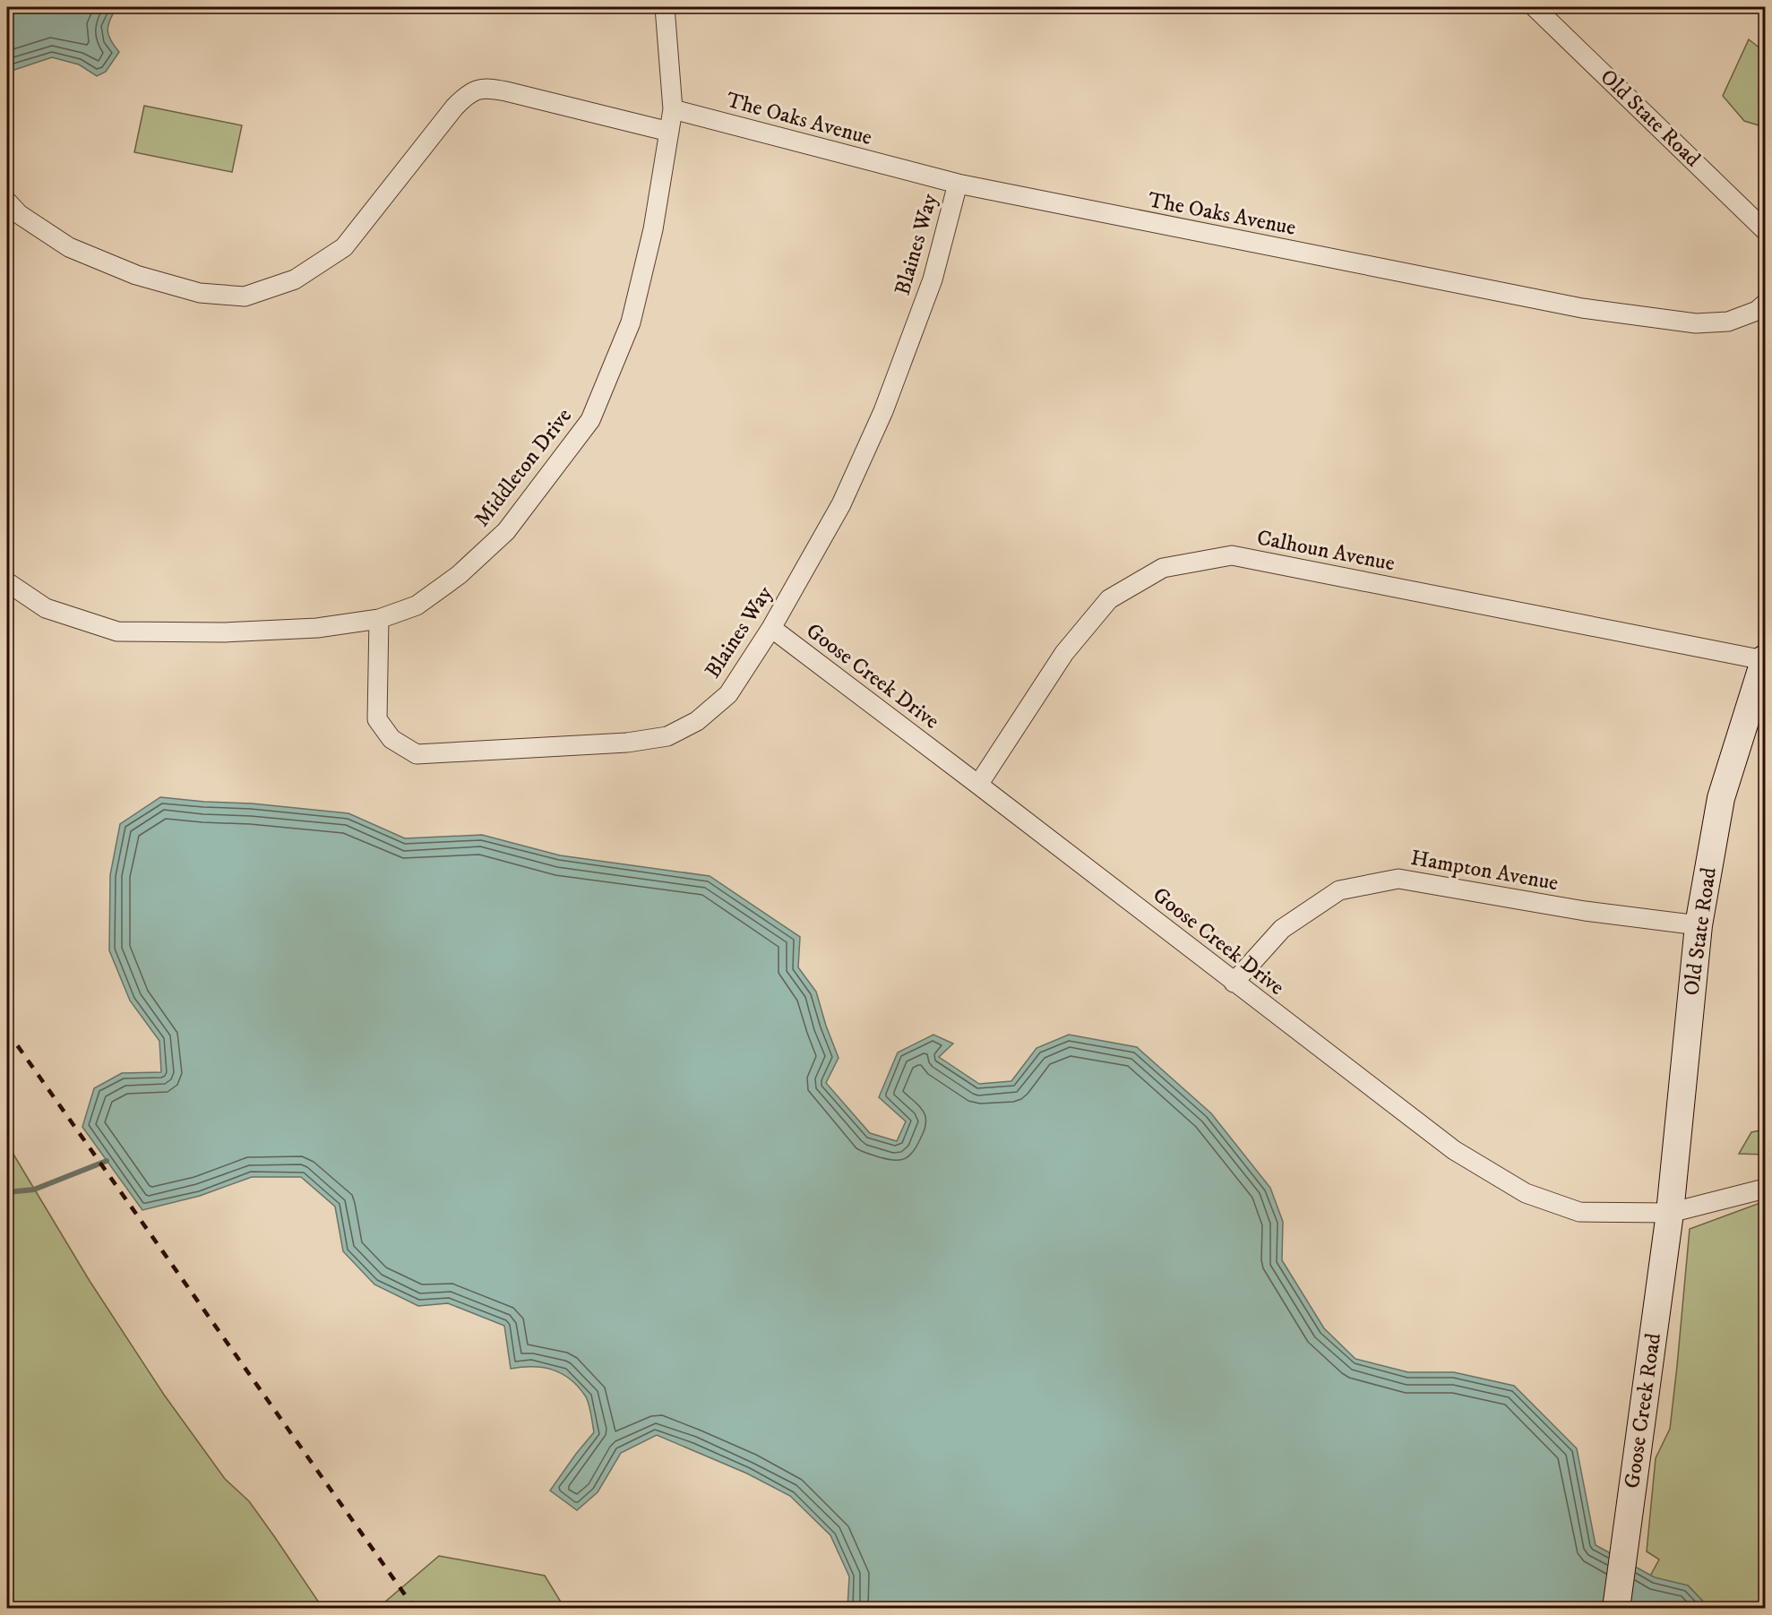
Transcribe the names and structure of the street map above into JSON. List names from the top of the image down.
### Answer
{
  "streets": {
    "main road": ["Old State Road", "Goose Creek Road"],
    "street": [
      "The Oaks Avenue",
      "Blaines Way",
      "Middleton Drive",
      "Calhoun Avenue",
      "Goose Creek Drive",
      "Hampton Avenue"
    ]
  },
  "crossings": [
    ["Old State Road", "Calhoun Avenue"],
    ["Old State Road", "Goose Creek Drive"],
    ["Old State Road", "Hampton Avenue"],
    ["Old State Road", "Goose Creek Road"],
    ["The Oaks Avenue", "Blaines Way"],
    ["The Oaks Avenue", "Middleton Drive"],
    ["Blaines Way", "Middleton Drive"],
    ["Blaines Way", "Goose Creek Drive"],
    ["Calhoun Avenue", "Goose Creek Drive"],
    ["Goose Creek Drive", "Hampton Avenue"],
    ["Goose Creek Drive", "Goose Creek Road"]
  ]
}
